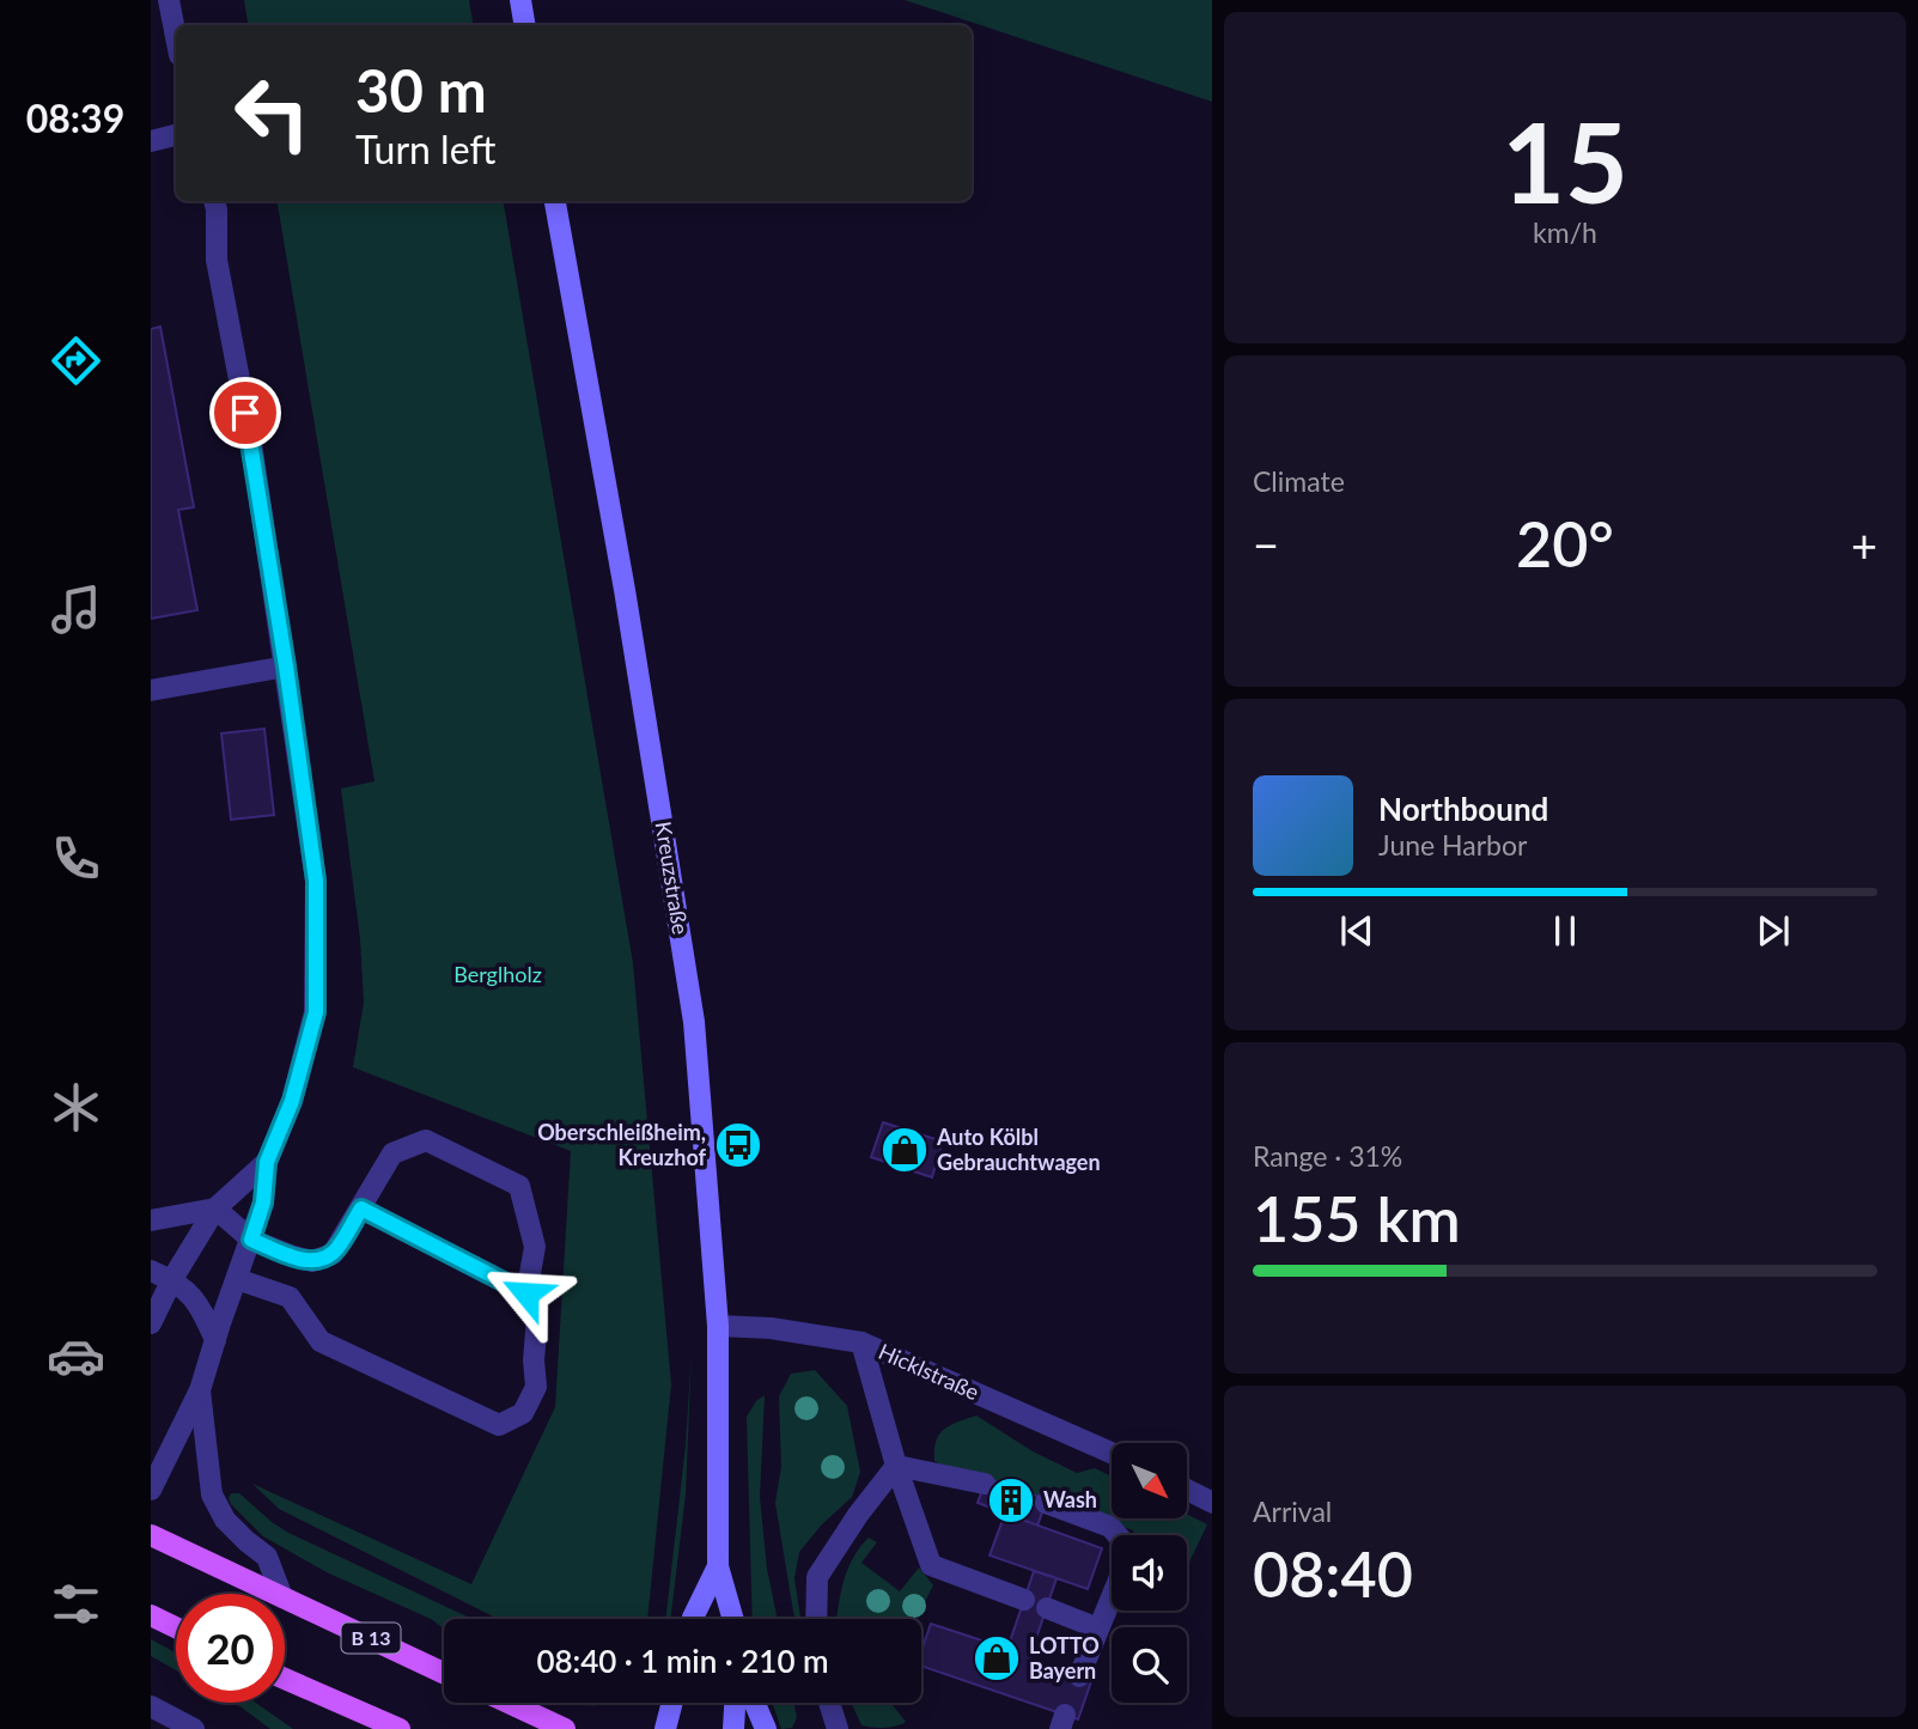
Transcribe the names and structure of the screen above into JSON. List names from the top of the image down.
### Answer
{
  "streets": {
    "main road": ["Kreuzstraße", "B 13"],
    "street": ["Hicklstraße"]
  },
  "crossings": [
    ["Kreuzstraße", "Hicklstraße"]
  ],
  "parks": ["Berglholz"],
  "places": {
    "bus stop": ["Oberschleißheim, Kreuzhof"],
    "shop": ["Auto Kölbl Gebrauchtwagen", "LOTTO Bayern"],
    "building": ["Wash"]
  },
  "north": "bottom right",
  "page": {
    "tabs": "08:39",
    "tile": [
      ["15", "km/h"],
      "Climate",
      ["Range · 31%", "155 km"],
      ["Arrival", "08:40"]
    ],
    "turn": ["30 m", "Turn left"],
    "heat": ["−", "20°", "+"],
    "song": ["Northbound", "June Harbor"],
    "limit": "20",
    "trip": "08:40 · 1 min · 210 m"
  }
}
